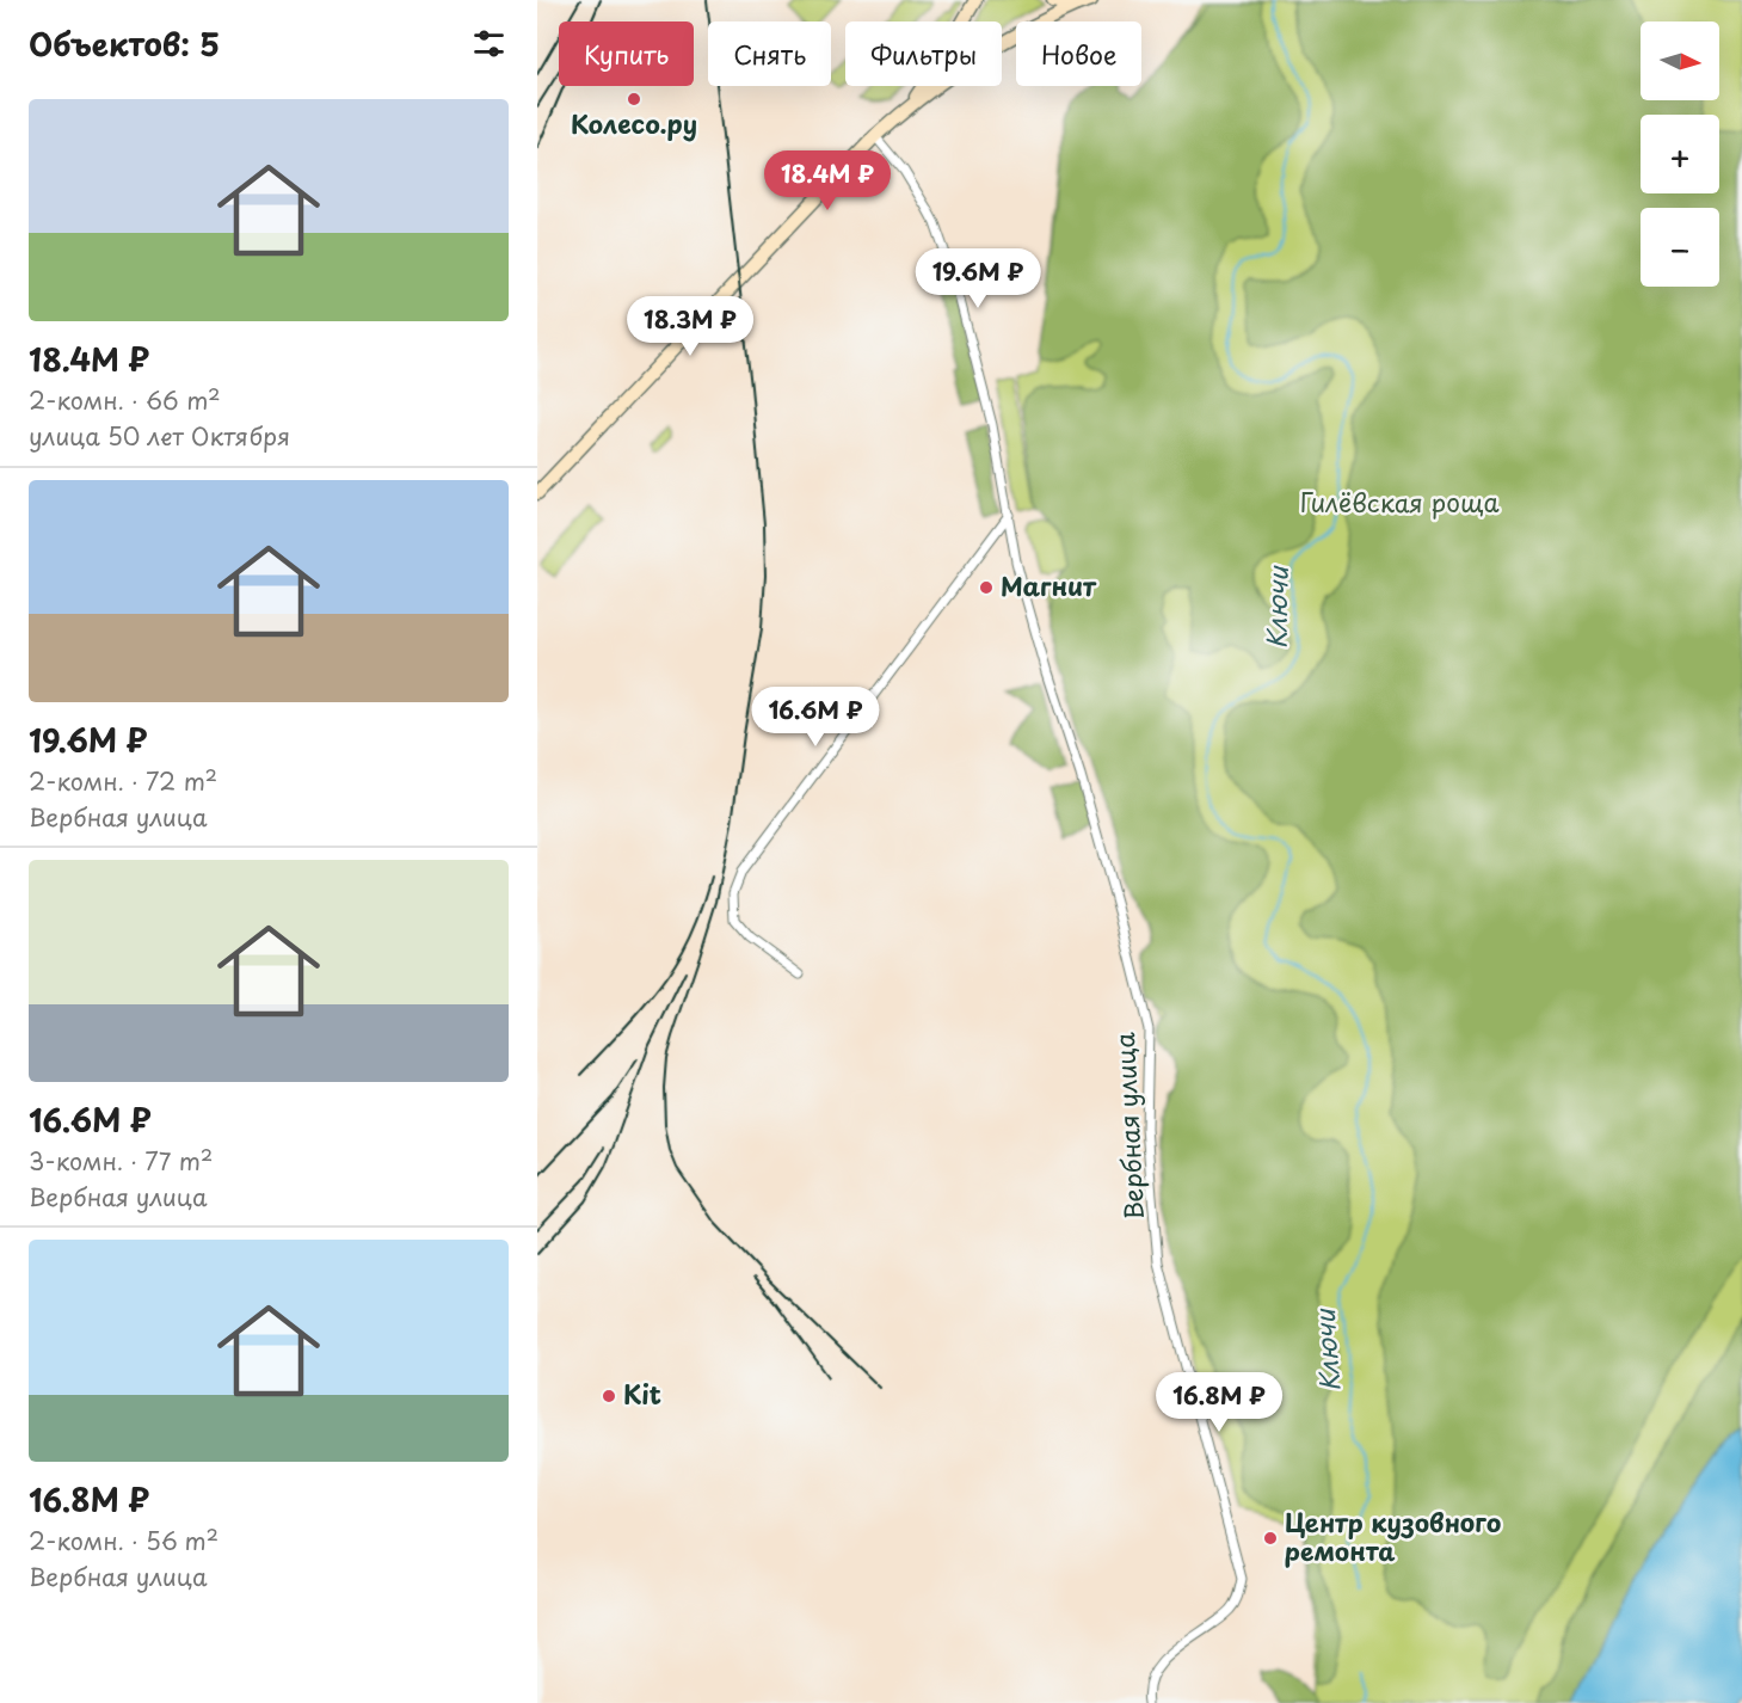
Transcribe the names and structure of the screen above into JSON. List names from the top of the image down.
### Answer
{
  "streets": {
    "street": ["Вербная улица"]
  },
  "water": ["Ключи"],
  "parks": ["Гилёвская роща"],
  "places": [
    "Колесо.ру",
    "Магнит",
    "Kit",
    "Центр кузовного ремонта"
  ],
  "north": "right",
  "page": {
    "heading": "Объектов: 5",
    "map_buttons": ["+", "−"],
    "chip": [
      "Купить",
      "Снять",
      "Фильтры",
      "Новое"
    ],
    "list": [
      {
        "name": "18.4M ₽",
        "note": "2-комн. · 66 m² · улица 50 лет Октября"
      },
      {
        "name": "19.6M ₽",
        "note": "2-комн. · 72 m² · Вербная улица"
      },
      {
        "name": "16.6M ₽",
        "note": "3-комн. · 77 m² · Вербная улица"
      },
      {
        "name": "16.8M ₽",
        "note": "2-комн. · 56 m² · Вербная улица"
      }
    ],
    "price": [
      "18.4M ₽",
      "19.6M ₽",
      "18.3M ₽",
      "16.6M ₽",
      "16.8M ₽"
    ]
  }
}
